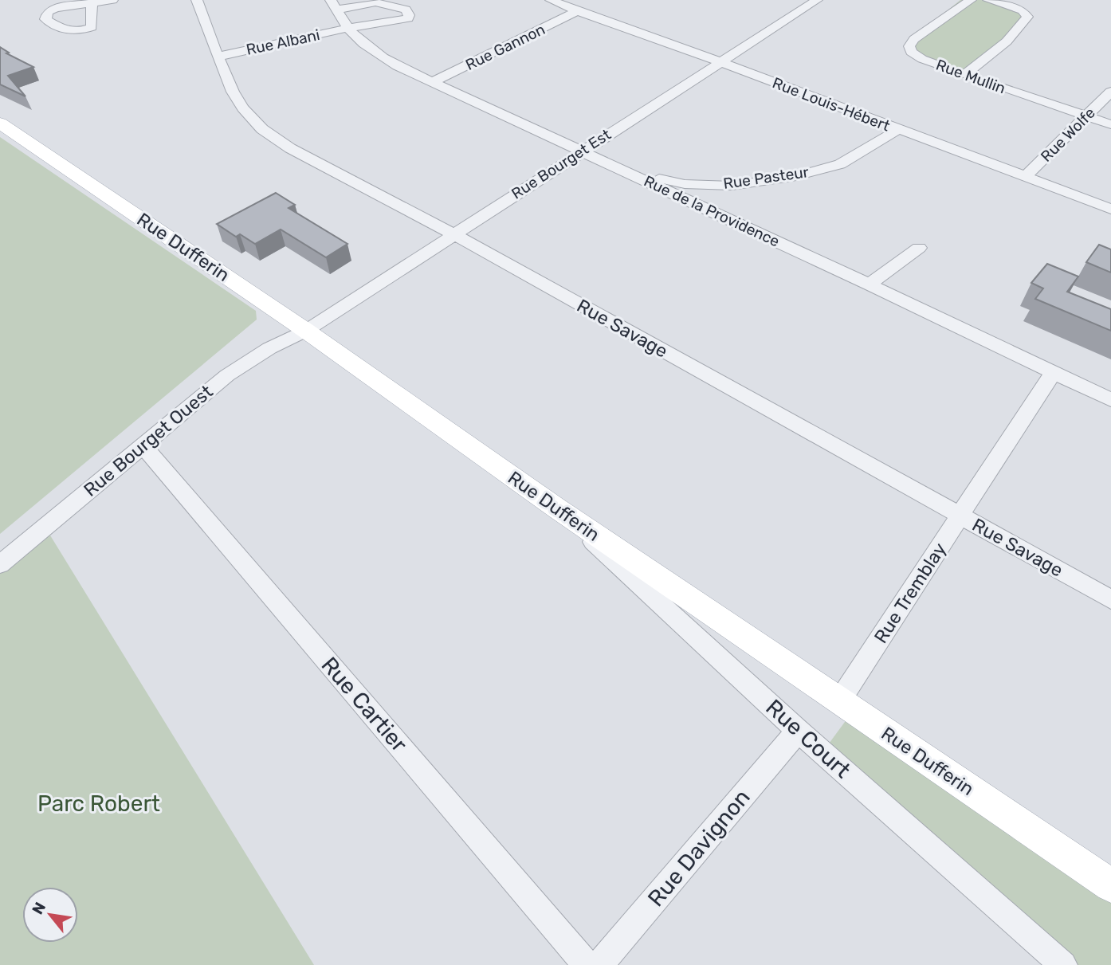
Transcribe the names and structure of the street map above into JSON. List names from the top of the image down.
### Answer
{
  "streets": {
    "main road": ["Rue Dufferin"],
    "street": [
      "Rue Albani",
      "Rue Gannon",
      "Rue Mullin",
      "Rue Louis-Hébert",
      "Rue Wolfe",
      "Rue Bourget Est",
      "Rue Pasteur",
      "Rue de la Providence",
      "Rue Savage",
      "Rue Bourget Ouest",
      "Rue Tremblay",
      "Rue Cartier",
      "Rue Court",
      "Rue Davignon"
    ]
  },
  "crossings": [
    ["Rue Albani", "Rue de la Providence"],
    ["Rue Albani", "Rue Savage"],
    ["Rue Gannon", "Rue Louis-Hébert"],
    ["Rue Gannon", "Rue de la Providence"],
    ["Rue Mullin", "Rue Wolfe"],
    ["Rue Louis-Hébert", "Rue Wolfe"],
    ["Rue Louis-Hébert", "Rue Bourget Est"],
    ["Rue Louis-Hébert", "Rue Pasteur"],
    ["Rue Bourget Est", "Rue de la Providence"],
    ["Rue Bourget Est", "Rue Dufferin"],
    ["Rue Bourget Est", "Rue Savage"],
    ["Rue Bourget Est", "Rue Bourget Ouest"],
    ["Rue Pasteur", "Rue de la Providence"],
    ["Rue de la Providence", "Rue Tremblay"],
    ["Rue Dufferin", "Rue Bourget Ouest"],
    ["Rue Dufferin", "Rue Tremblay"],
    ["Rue Dufferin", "Rue Court"],
    ["Rue Savage", "Rue Tremblay"],
    ["Rue Bourget Ouest", "Rue Cartier"],
    ["Rue Court", "Rue Davignon"]
  ],
  "parks": ["Parc Robert"],
  "north": "top left"
}
